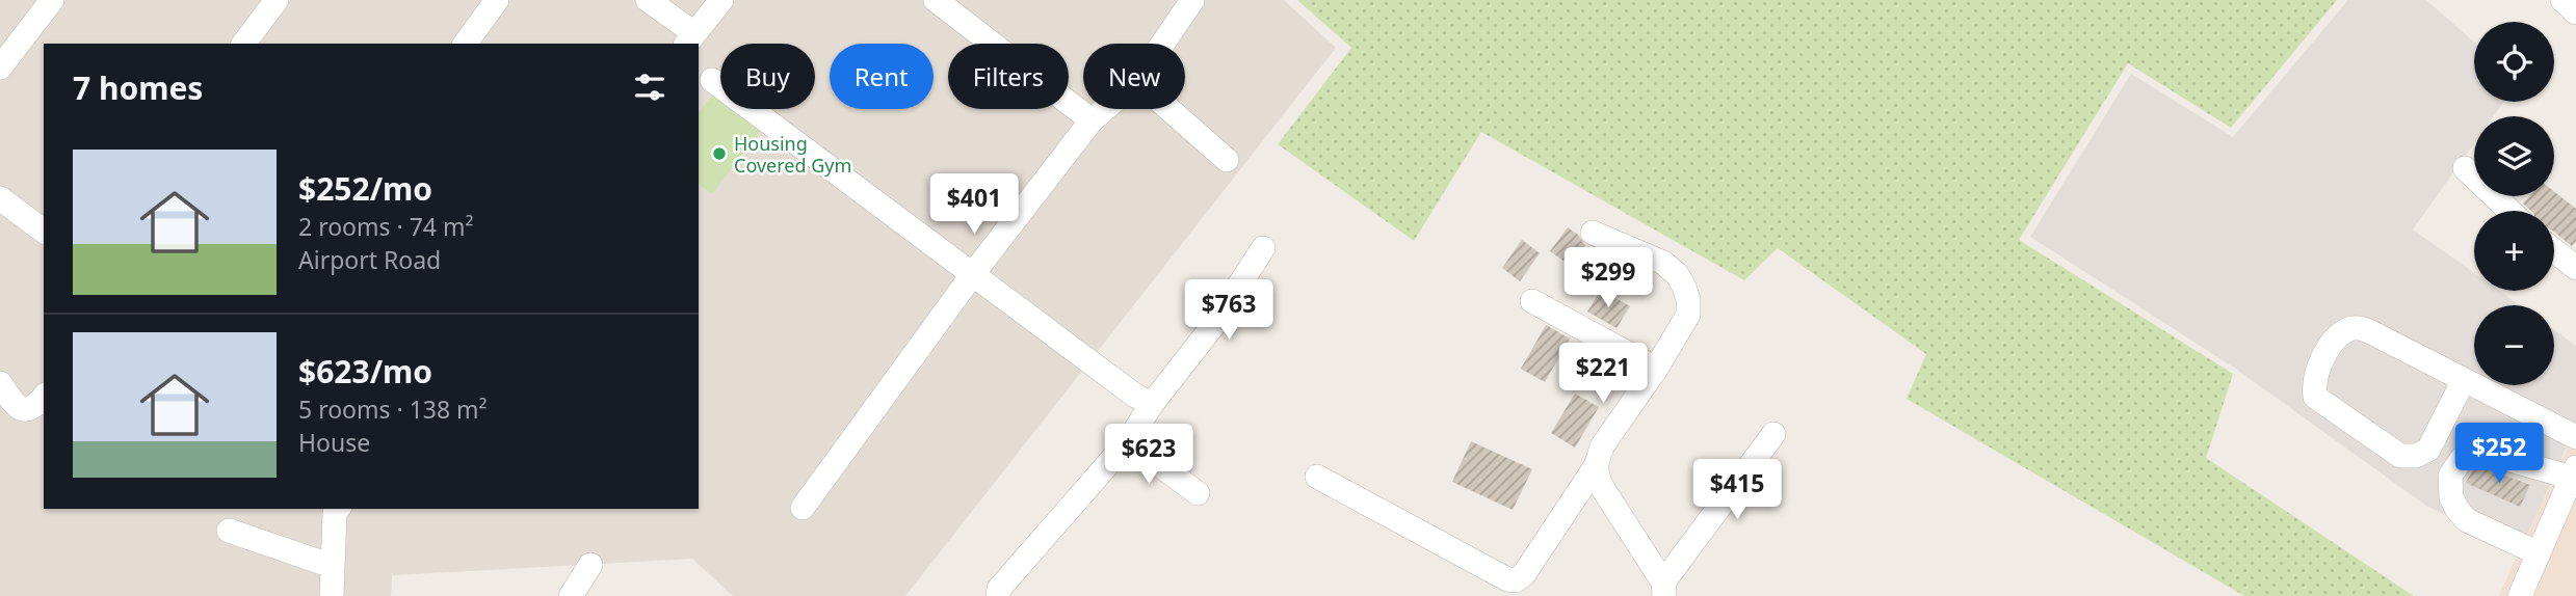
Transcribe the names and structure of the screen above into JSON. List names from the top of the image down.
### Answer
{
  "places": ["Housing Covered Gym"],
  "page": {
    "map_buttons": ["+", "−"],
    "chip": [
      "Buy",
      "Rent",
      "Filters",
      "New"
    ],
    "heading": "7 homes",
    "list": [
      {
        "name": "$252/mo",
        "note": "2 rooms · 74 m² · Airport Road"
      },
      {
        "name": "$623/mo",
        "note": "5 rooms · 138 m² · House"
      }
    ],
    "price": [
      "$401",
      "$299",
      "$763",
      "$221",
      "$252",
      "$623",
      "$415"
    ]
  }
}
